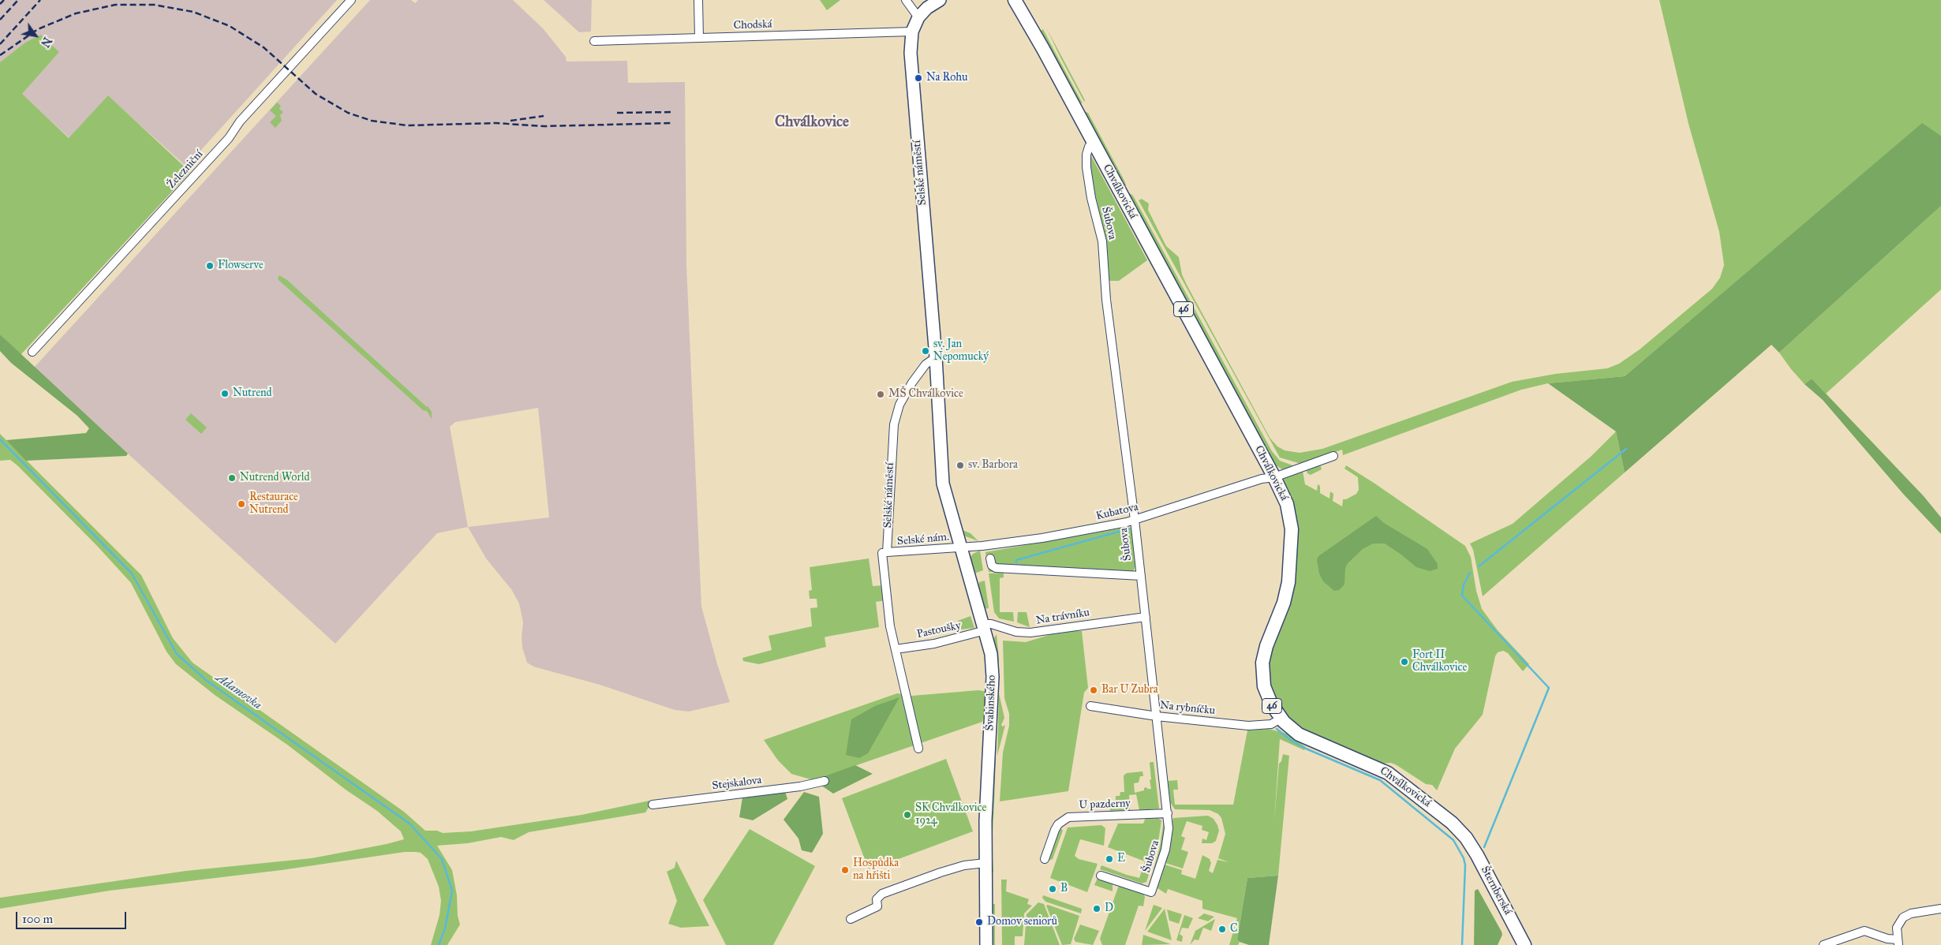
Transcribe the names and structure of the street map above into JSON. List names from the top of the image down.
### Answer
{
  "streets": {
    "main road": ["Chválkovická", "46", "Šternberská"],
    "street": [
      "Chodská",
      "Železniční",
      "Selské náměstí",
      "Šubova",
      "Kubatova",
      "Selské nám.",
      "Na trávníku",
      "Pastoušky",
      "Švabinského",
      "Na rybníčku",
      "Stejskalova",
      "U pazderny"
    ]
  },
  "crossings": [
    ["Chodská", "Selské náměstí"],
    ["Selské náměstí", "Kubatova"],
    ["Selské náměstí", "Selské nám."],
    ["Selské náměstí", "Pastoušky"],
    ["Selské náměstí", "Švabinského"],
    ["Chválkovická", "Šubova"],
    ["Chválkovická", "Kubatova"],
    ["Chválkovická", "Na rybníčku"],
    ["Chválkovická", "Šternberská"],
    ["Šubova", "Kubatova"],
    ["Šubova", "Na trávníku"],
    ["Šubova", "Na rybníčku"],
    ["Šubova", "U pazderny"],
    ["Kubatova", "Selské nám."],
    ["Kubatova", "Švabinského"],
    ["Selské nám.", "Švabinského"],
    ["Na trávníku", "Pastoušky"],
    ["Na trávníku", "Švabinského"],
    ["Pastoušky", "Švabinského"]
  ],
  "districts": ["Chválkovice"],
  "water": ["Adamovka"],
  "places": [
    "Na Rohu",
    "Flowserve",
    "sv. Jan Nepomucký",
    "Nutrend",
    "MŠ Chválkovice",
    "sv. Barbora",
    "Nutrend World",
    "Restaurace Nutrend",
    "Fort II Chválkovice",
    "Bar U Zubra",
    "SK Chválkovice 1924",
    "E",
    "Hospůdka na hřišti",
    "B",
    "D",
    "Domov seniorů",
    "C"
  ],
  "scale_bar": "100 m",
  "north": "bottom right"
}
